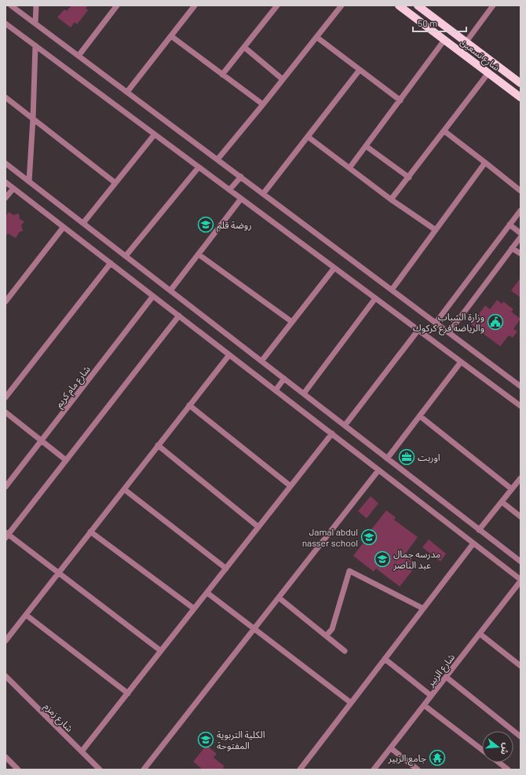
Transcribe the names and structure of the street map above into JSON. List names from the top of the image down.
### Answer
{
  "streets": {
    "main road": ["شارع تسعين"],
    "street": ["شارع مام كريم", "شارع الزبير", "شارع زمزم"]
  },
  "places": {
    "school or university": [
      "روضة قلم",
      "Jamal abdul nasser school",
      "مدرسه جمال عبد الناصر",
      "الكلية التربوية المفتوحة"
    ],
    "public building": ["وزارة الشباب والرياضة فرع كركوك"],
    "office": ["اوربت"],
    "temple": ["جامع الزبير"]
  },
  "scale_bar": "50 m",
  "north": "right"
}
